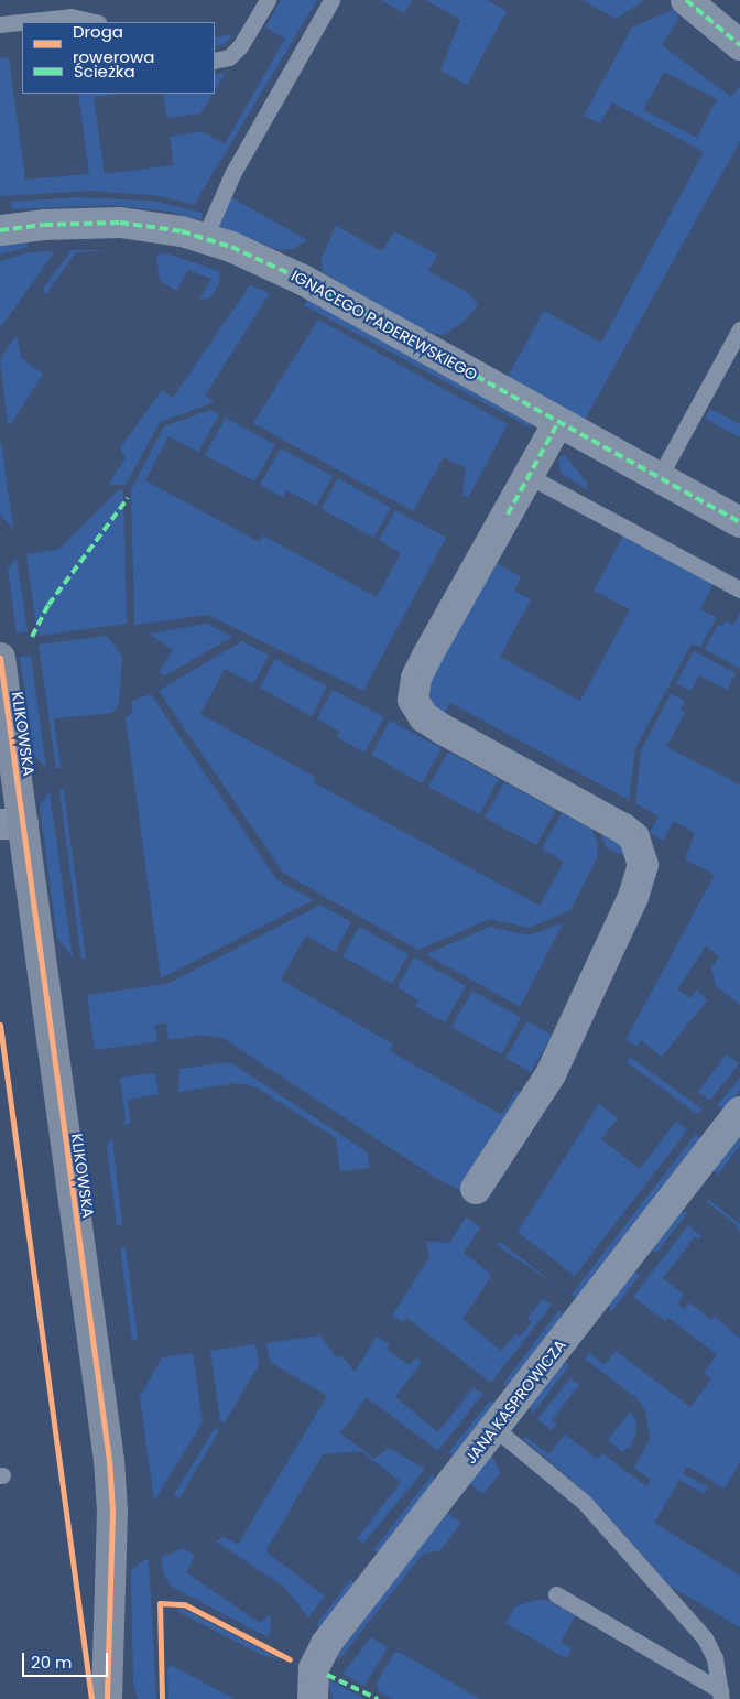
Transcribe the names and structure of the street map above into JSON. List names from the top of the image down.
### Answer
{
  "streets": {
    "street": ["IGNACEGO PADEREWSKIEGO", "KLIKOWSKA", "JANA KASPROWICZA"]
  },
  "legend": ["Droga rowerowa", "Ścieżka"],
  "scale_bar": "20 m"
}
